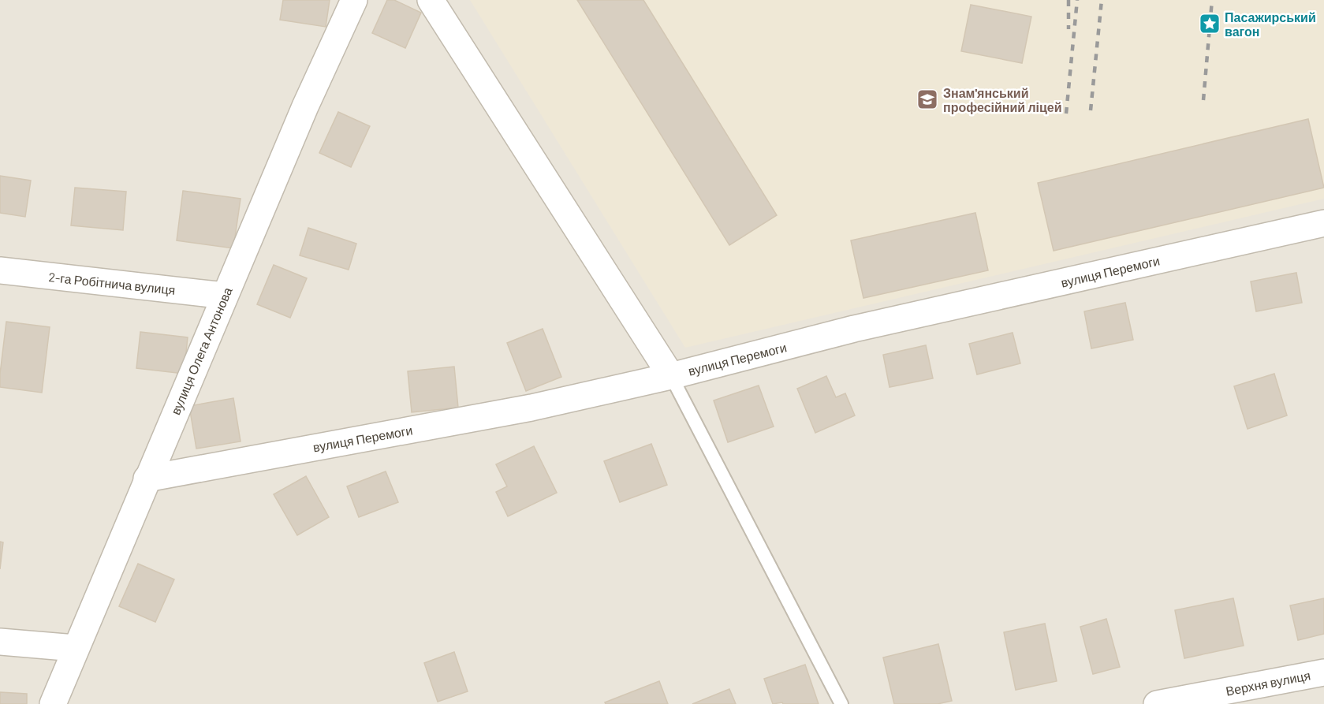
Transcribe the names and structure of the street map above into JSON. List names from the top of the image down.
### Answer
{
  "streets": {
    "street": [
      "вулиця Перемоги",
      "2-га Робітнича вулиця",
      "вулиця Олега Антонова",
      "Верхня вулиця"
    ]
  },
  "crossings": [
    ["вулиця Перемоги", "вулиця Олега Антонова"],
    ["2-га Робітнича вулиця", "вулиця Олега Антонова"]
  ],
  "places": {
    "place": ["Пасажирський вагон"],
    "school or university": ["Знам'янський професійний ліцей"]
  }
}
